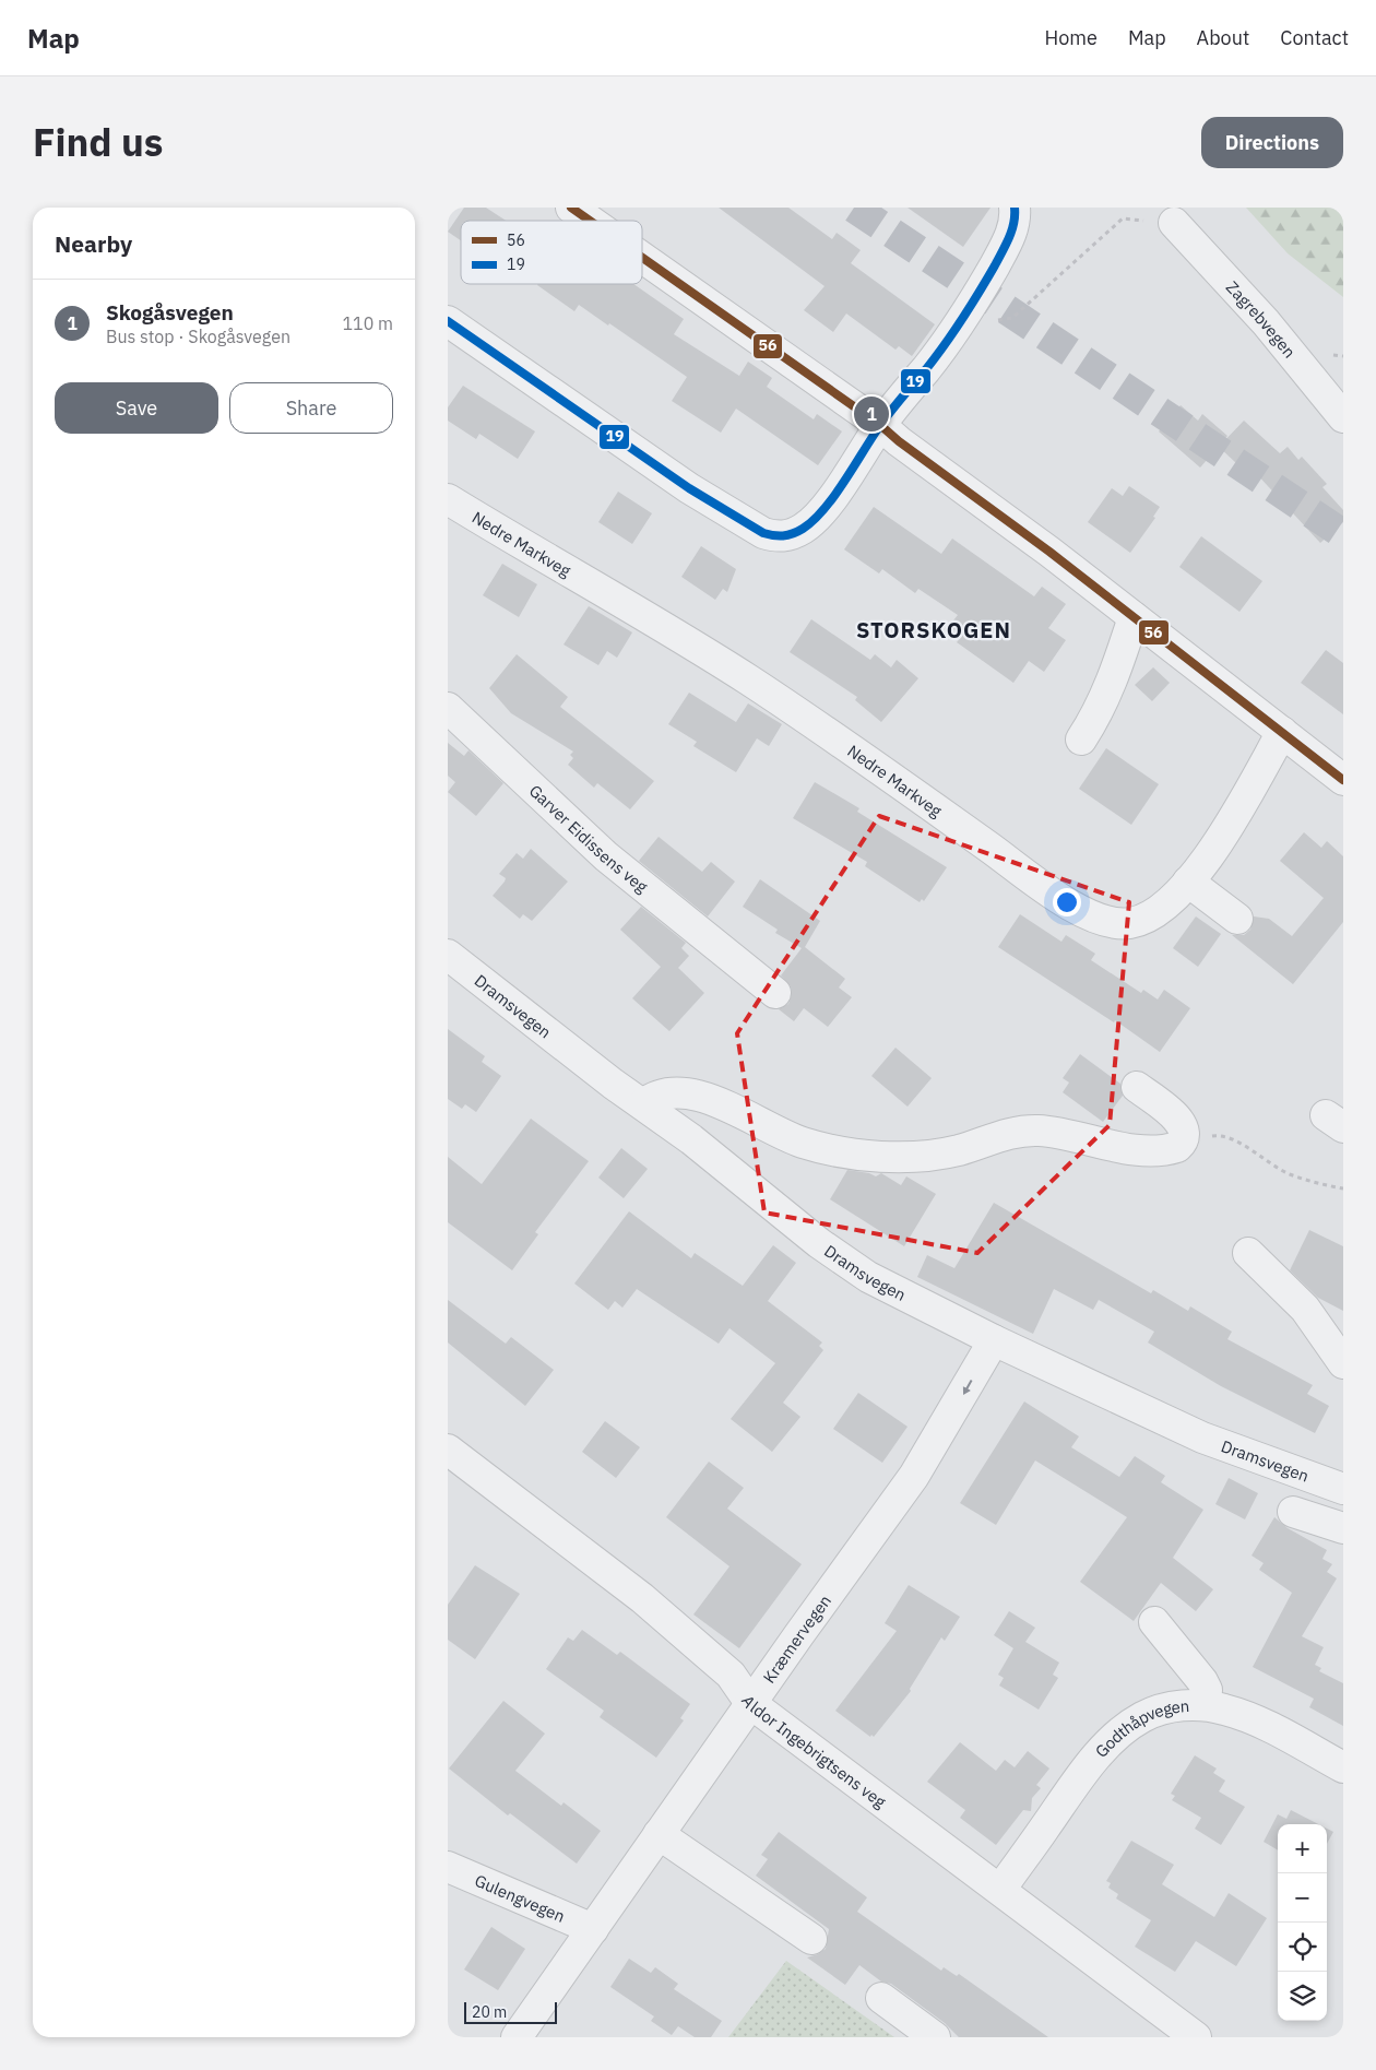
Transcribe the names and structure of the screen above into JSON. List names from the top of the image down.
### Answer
{
  "streets": {
    "street": [
      "Zagrebvegen",
      "Nedre Markveg",
      "Garver Eidissens veg",
      "Dramsvegen",
      "Kræmervegen",
      "Godthåpvegen",
      "Aldor Ingebrigtsens veg",
      "Gulengvegen"
    ]
  },
  "crossings": [
    ["Dramsvegen", "Kræmervegen"],
    ["Kræmervegen", "Aldor Ingebrigtsens veg"],
    ["Kræmervegen", "Gulengvegen"],
    ["Godthåpvegen", "Aldor Ingebrigtsens veg"]
  ],
  "one_way": ["Kræmervegen"],
  "districts": ["STORSKOGEN"],
  "lines": ["transit line 56", "transit line 19"],
  "legend": ["56", "19"],
  "scale_bar": "20 m",
  "page": {
    "header": "Map",
    "nav": [
      "Home",
      "Map",
      "About",
      "Contact"
    ],
    "title": "Find us",
    "buttons": [
      "Directions",
      ["Save", "Share"]
    ],
    "heading": "Nearby",
    "list": [
      {
        "mark": "1",
        "name": "Skogåsvegen",
        "note": "Bus stop · Skogåsvegen",
        "value": "110 m"
      }
    ],
    "pins": "1",
    "map_buttons": ["+", "−"],
    "scale": "20 m"
  }
}
